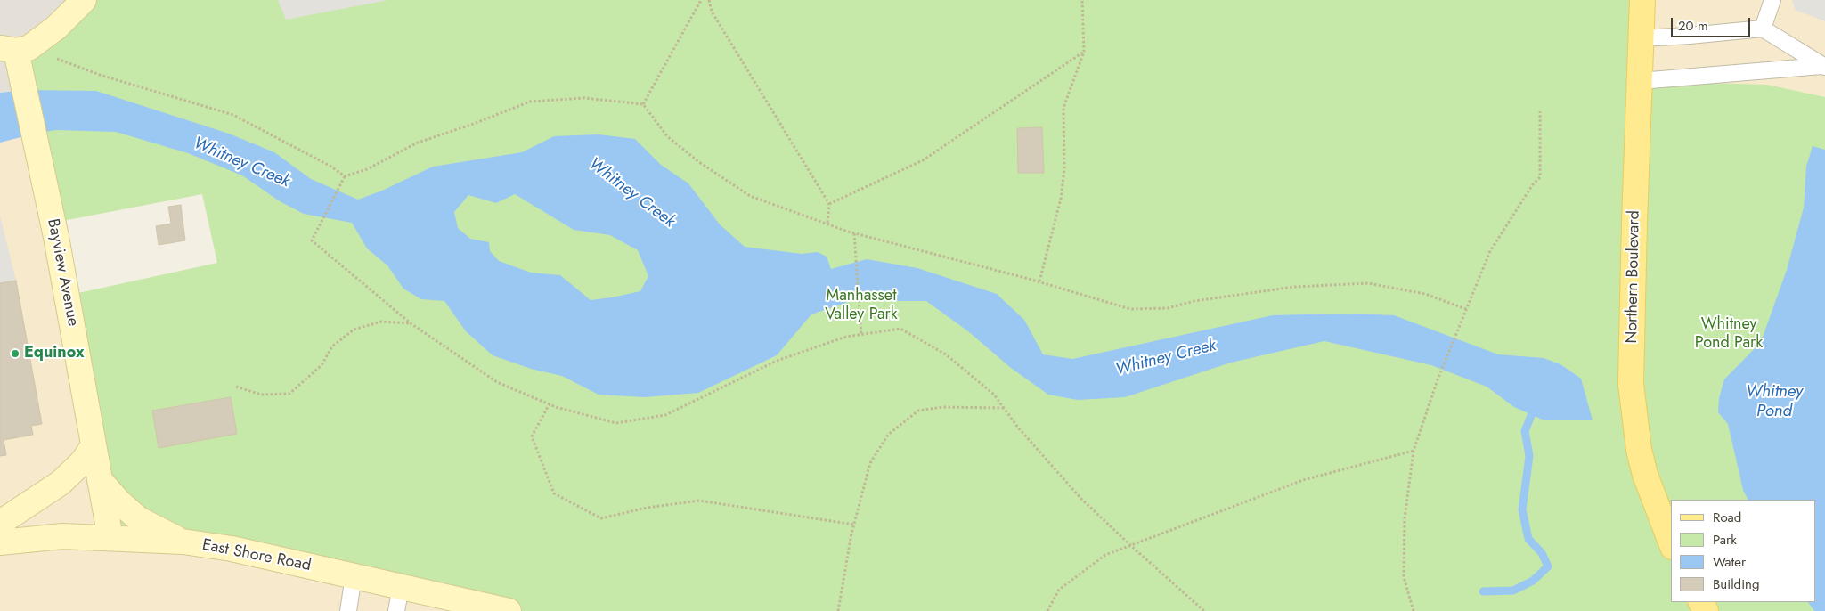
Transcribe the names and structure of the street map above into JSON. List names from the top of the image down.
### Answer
{
  "streets": {
    "main road": ["Northern Boulevard"],
    "street": ["Bayview Avenue", "East Shore Road"]
  },
  "crossings": [
    ["Bayview Avenue", "East Shore Road"]
  ],
  "water": ["Whitney Creek", "Whitney Pond"],
  "parks": ["Manhasset Valley Park", "Whitney Pond Park"],
  "places": ["Equinox"],
  "legend": [
    "Road",
    "Park",
    "Water",
    "Building"
  ],
  "scale_bar": "20 m"
}
